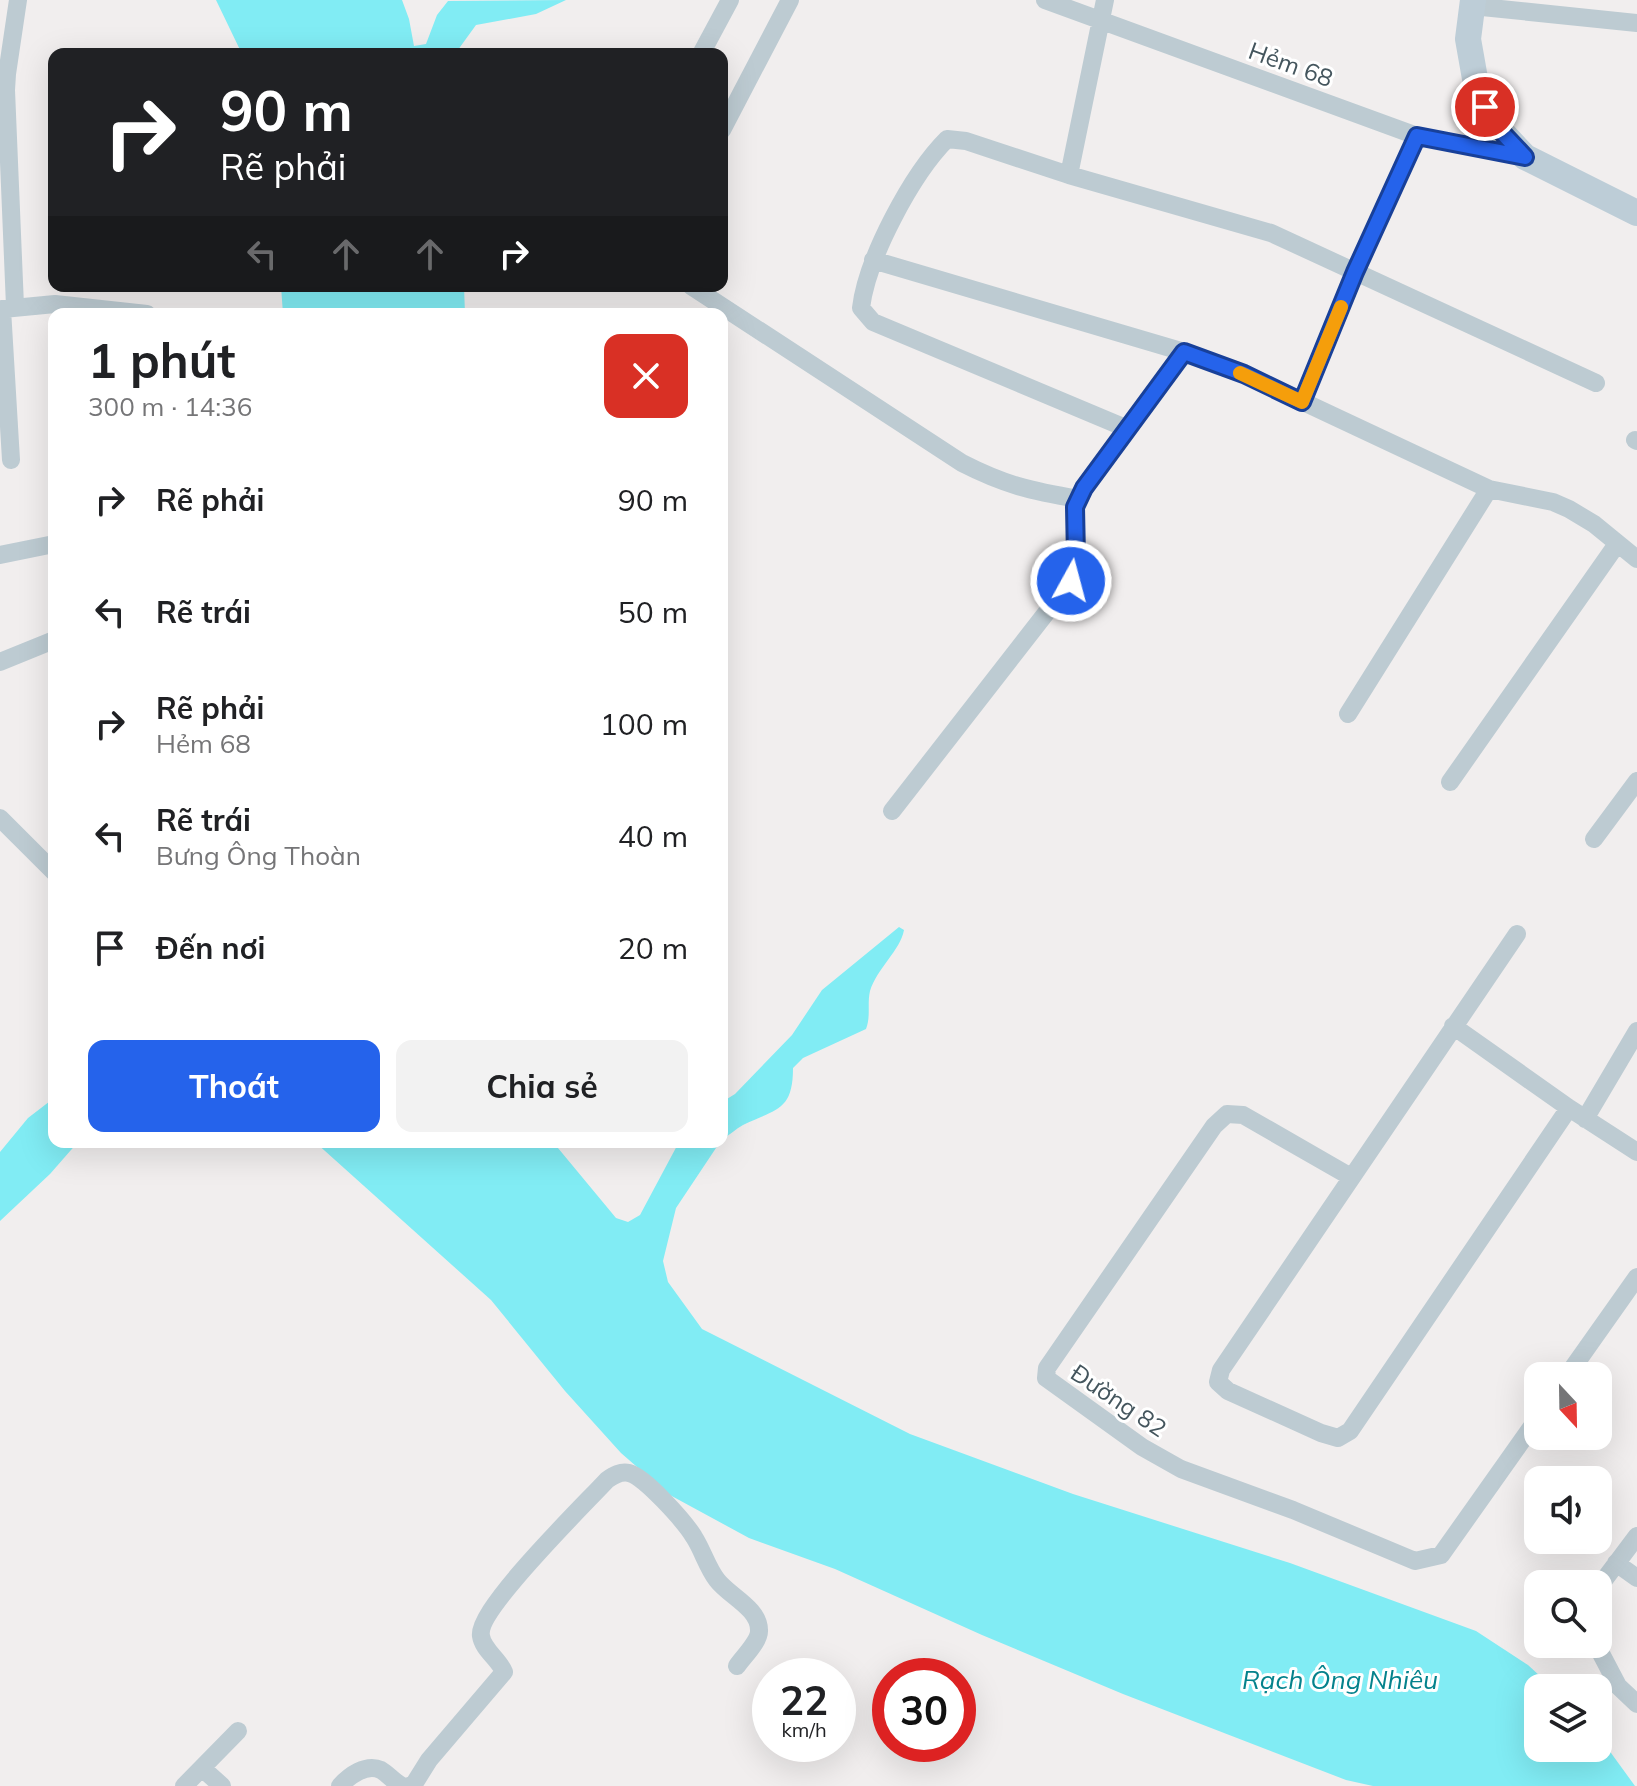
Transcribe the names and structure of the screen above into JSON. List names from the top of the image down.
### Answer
{
  "streets": {
    "street": ["Hẻm 68", "Đường 82"]
  },
  "water": ["Rạch Ông Nhiêu"],
  "north": "bottom",
  "page": {
    "turn": ["90 m", "Rẽ phải"],
    "heading": ["1 phút", "300 m · 14:36"],
    "list": [
      {
        "name": "Rẽ phải",
        "value": "90 m"
      },
      {
        "name": "Rẽ trái",
        "value": "50 m"
      },
      {
        "name": "Rẽ phải",
        "note": "Hẻm 68",
        "value": "100 m"
      },
      {
        "name": "Rẽ trái",
        "note": "Bưng Ông Thoàn",
        "value": "40 m"
      },
      {
        "name": "Đến nơi",
        "value": "20 m"
      }
    ],
    "buttons": ["Thoát", "Chia sẻ"],
    "speed": "22 km/h",
    "limit": "30"
  }
}
